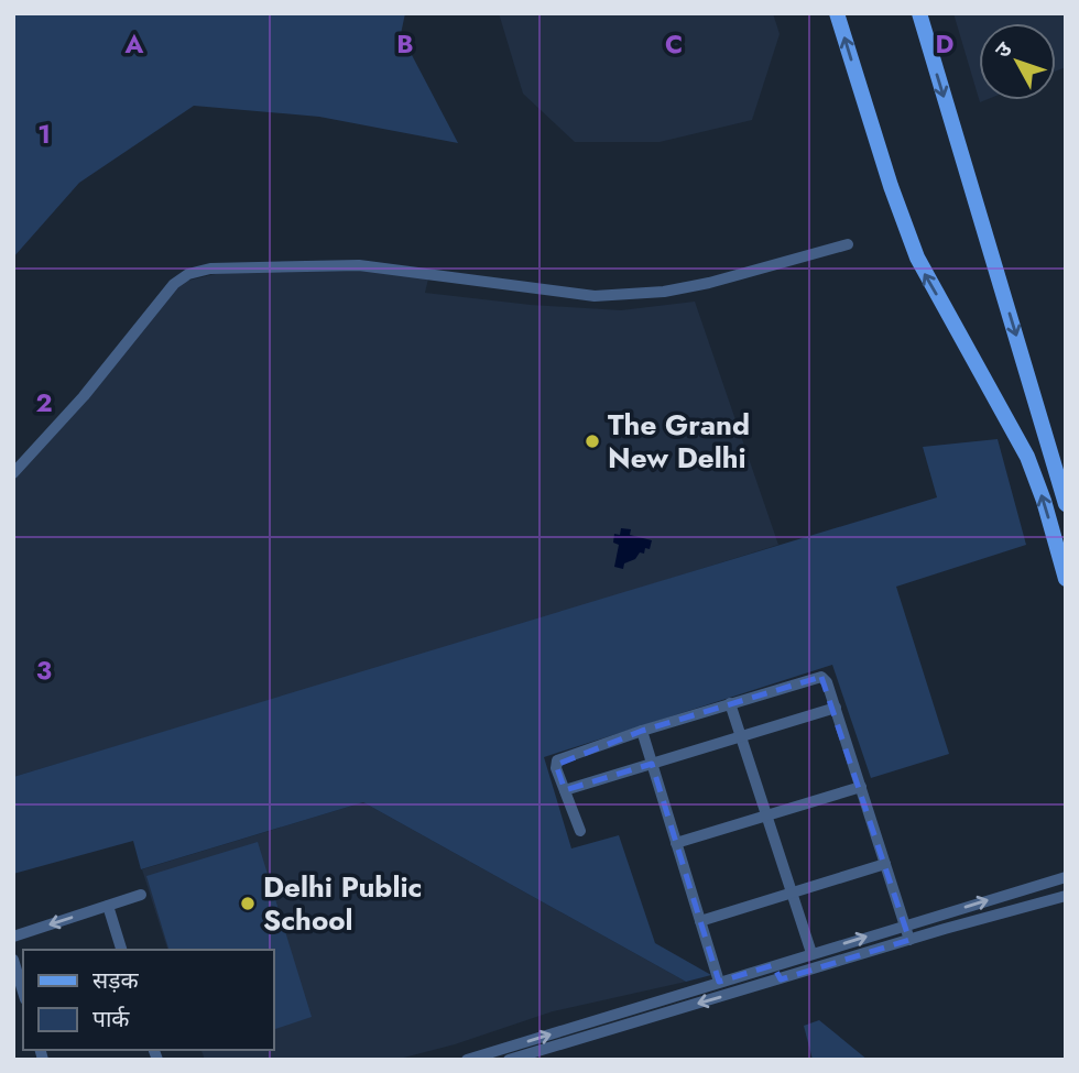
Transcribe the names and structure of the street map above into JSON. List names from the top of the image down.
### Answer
{
  "places": ["The Grand New Delhi", "Delhi Public School"],
  "legend": ["सड़क", "पार्क"],
  "north": "top left",
  "grid": {
    "columns": [
      "A",
      "B",
      "C",
      "D"
    ],
    "rows": ["1", "2", "3"]
  }
}
